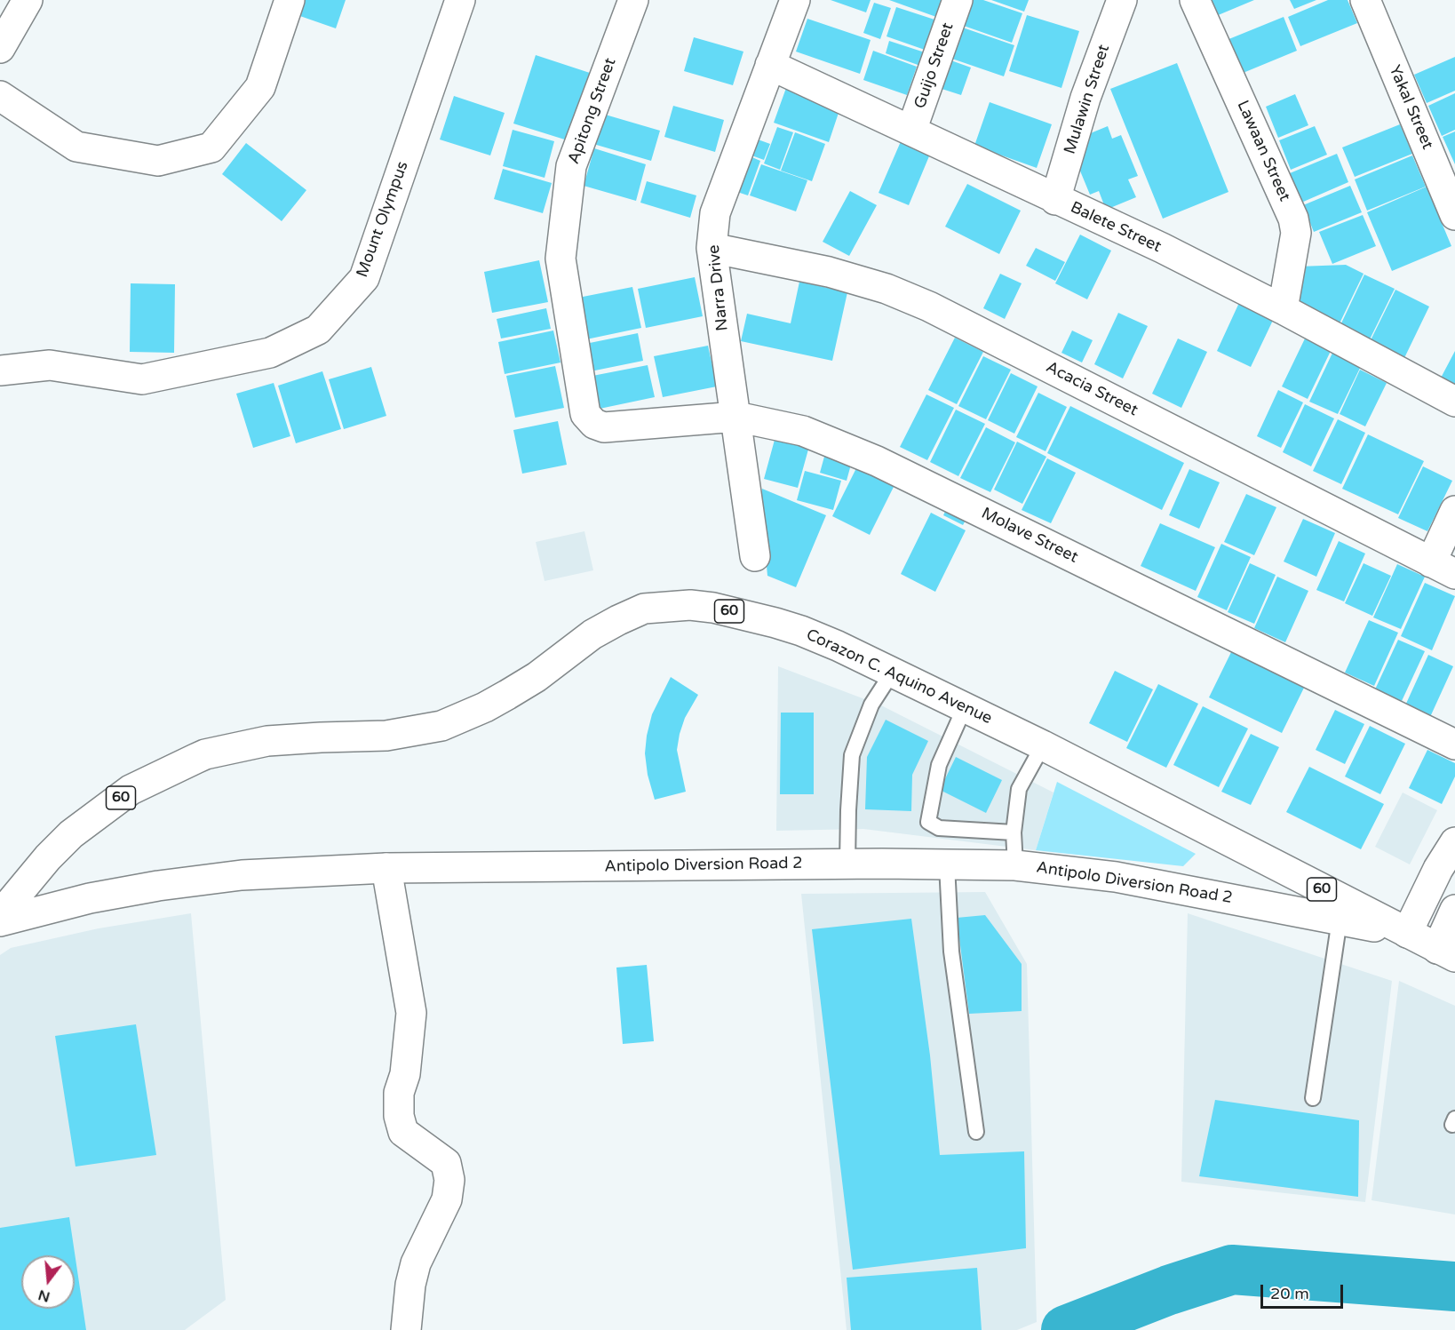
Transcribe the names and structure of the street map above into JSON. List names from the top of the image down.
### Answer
{
  "streets": {
    "street": [
      "Guijo Street",
      "Mulawin Street",
      "Yakal Street",
      "Apitong Street",
      "Lawaan Street",
      "Mount Olympus",
      "Balete Street",
      "Narra Drive",
      "Acacia Street",
      "Molave Street",
      "60",
      "Corazon C. Aquino Avenue",
      "Antipolo Diversion Road 2"
    ]
  },
  "crossings": [
    ["Guijo Street", "Balete Street"],
    ["Mulawin Street", "Balete Street"],
    ["Apitong Street", "Molave Street"],
    ["Lawaan Street", "Balete Street"],
    ["Balete Street", "Narra Drive"],
    ["Narra Drive", "Acacia Street"],
    ["Narra Drive", "Molave Street"],
    ["Corazon C. Aquino Avenue", "Antipolo Diversion Road 2"]
  ],
  "scale_bar": "20 m",
  "north": "bottom"
}
